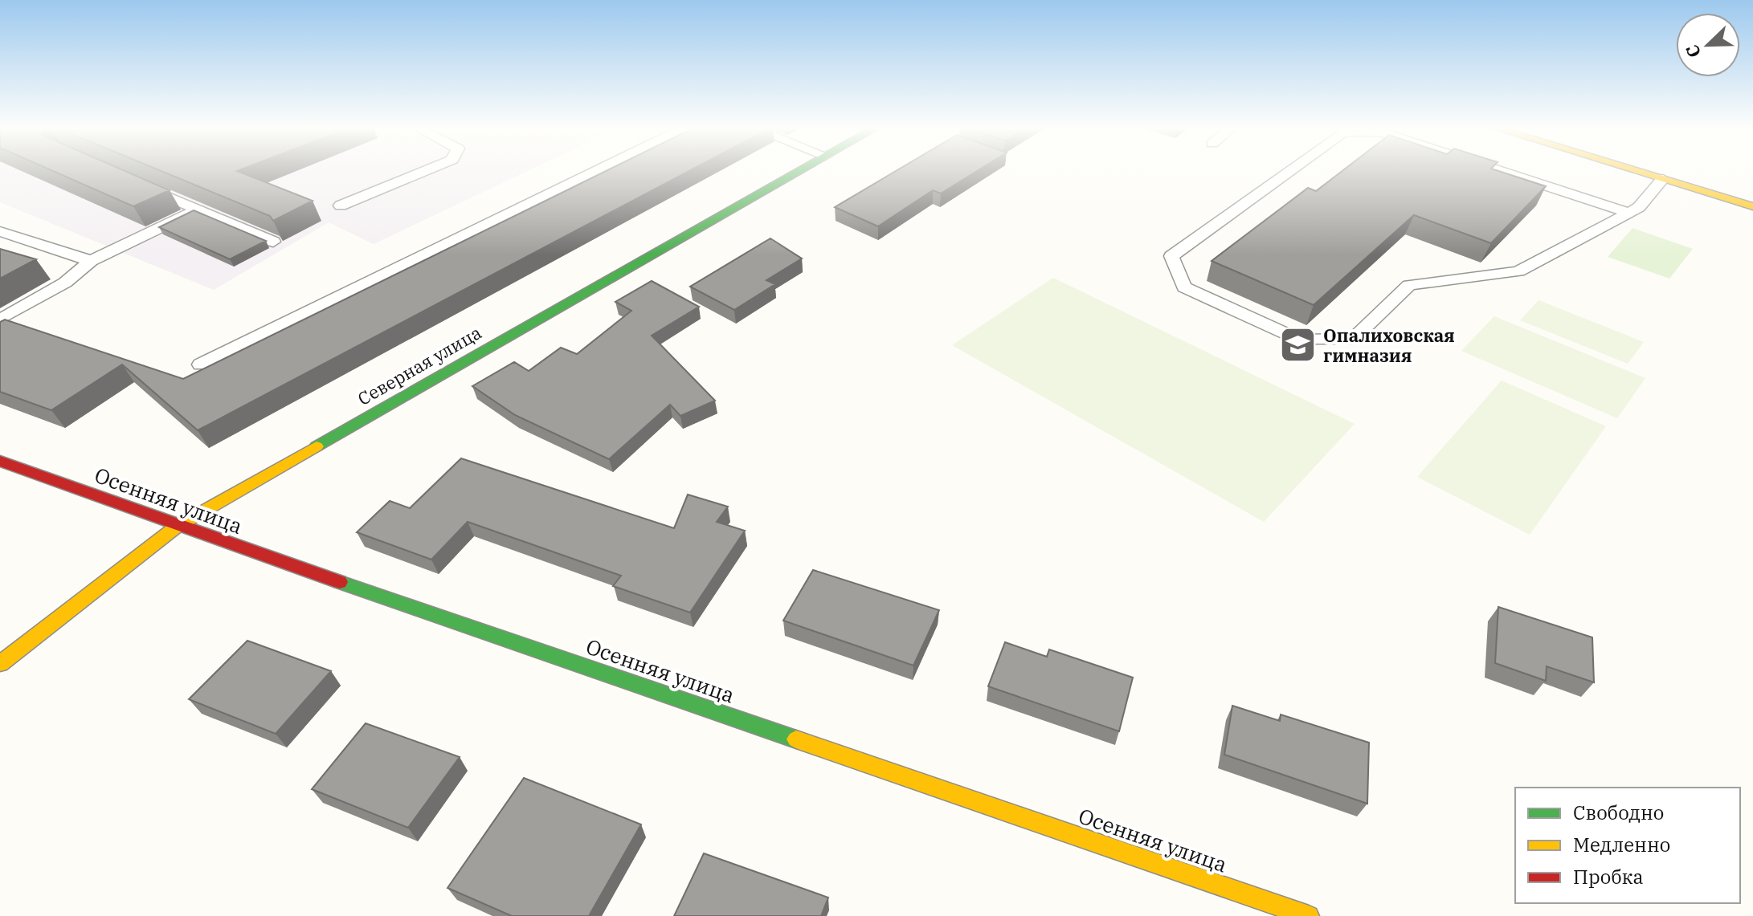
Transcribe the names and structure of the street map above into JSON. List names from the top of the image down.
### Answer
{
  "streets": {
    "street": ["Северная улица", "Осенняя улица"]
  },
  "crossings": [
    ["Северная улица", "Осенняя улица"]
  ],
  "places": {
    "school or university": ["Опалиховская гимназия"]
  },
  "legend": ["Свободно", "Медленно", "Пробка"],
  "north": "bottom left"
}
